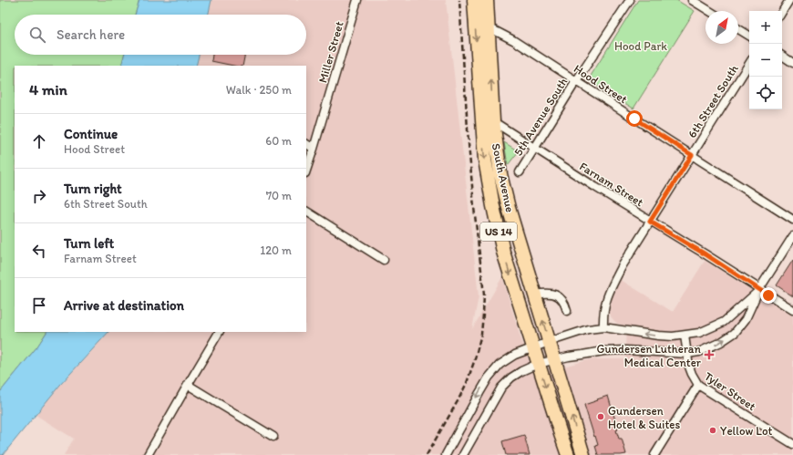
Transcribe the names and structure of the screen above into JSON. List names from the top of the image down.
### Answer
{
  "streets": {
    "highway": ["South Avenue", "US 14"],
    "street": [
      "Miller Street",
      "Hood Street",
      "6th Street South",
      "5th Avenue South",
      "Farnam Street",
      "Tyler Street"
    ]
  },
  "crossings": [
    ["Hood Street", "6th Street South"],
    ["Hood Street", "5th Avenue South"],
    ["Hood Street", "South Avenue"],
    ["6th Street South", "Farnam Street"],
    ["5th Avenue South", "Farnam Street"],
    ["South Avenue", "Farnam Street"]
  ],
  "parks": ["Hood Park"],
  "places": {
    "health": ["Gundersen Lutheran Medical Center"],
    "other": ["Gundersen Hotel & Suites", "Yellow Lot"]
  },
  "north": "top right",
  "page": {
    "map_buttons": ["+", "−"],
    "search": "Search here",
    "heading": ["4 min", "Walk · 250 m"],
    "list": [
      ["Continue", "Hood Street", "60 m"],
      ["Turn right", "6th Street South", "70 m"],
      ["Turn left", "Farnam Street", "120 m"],
      "Arrive at destination"
    ]
  }
}
